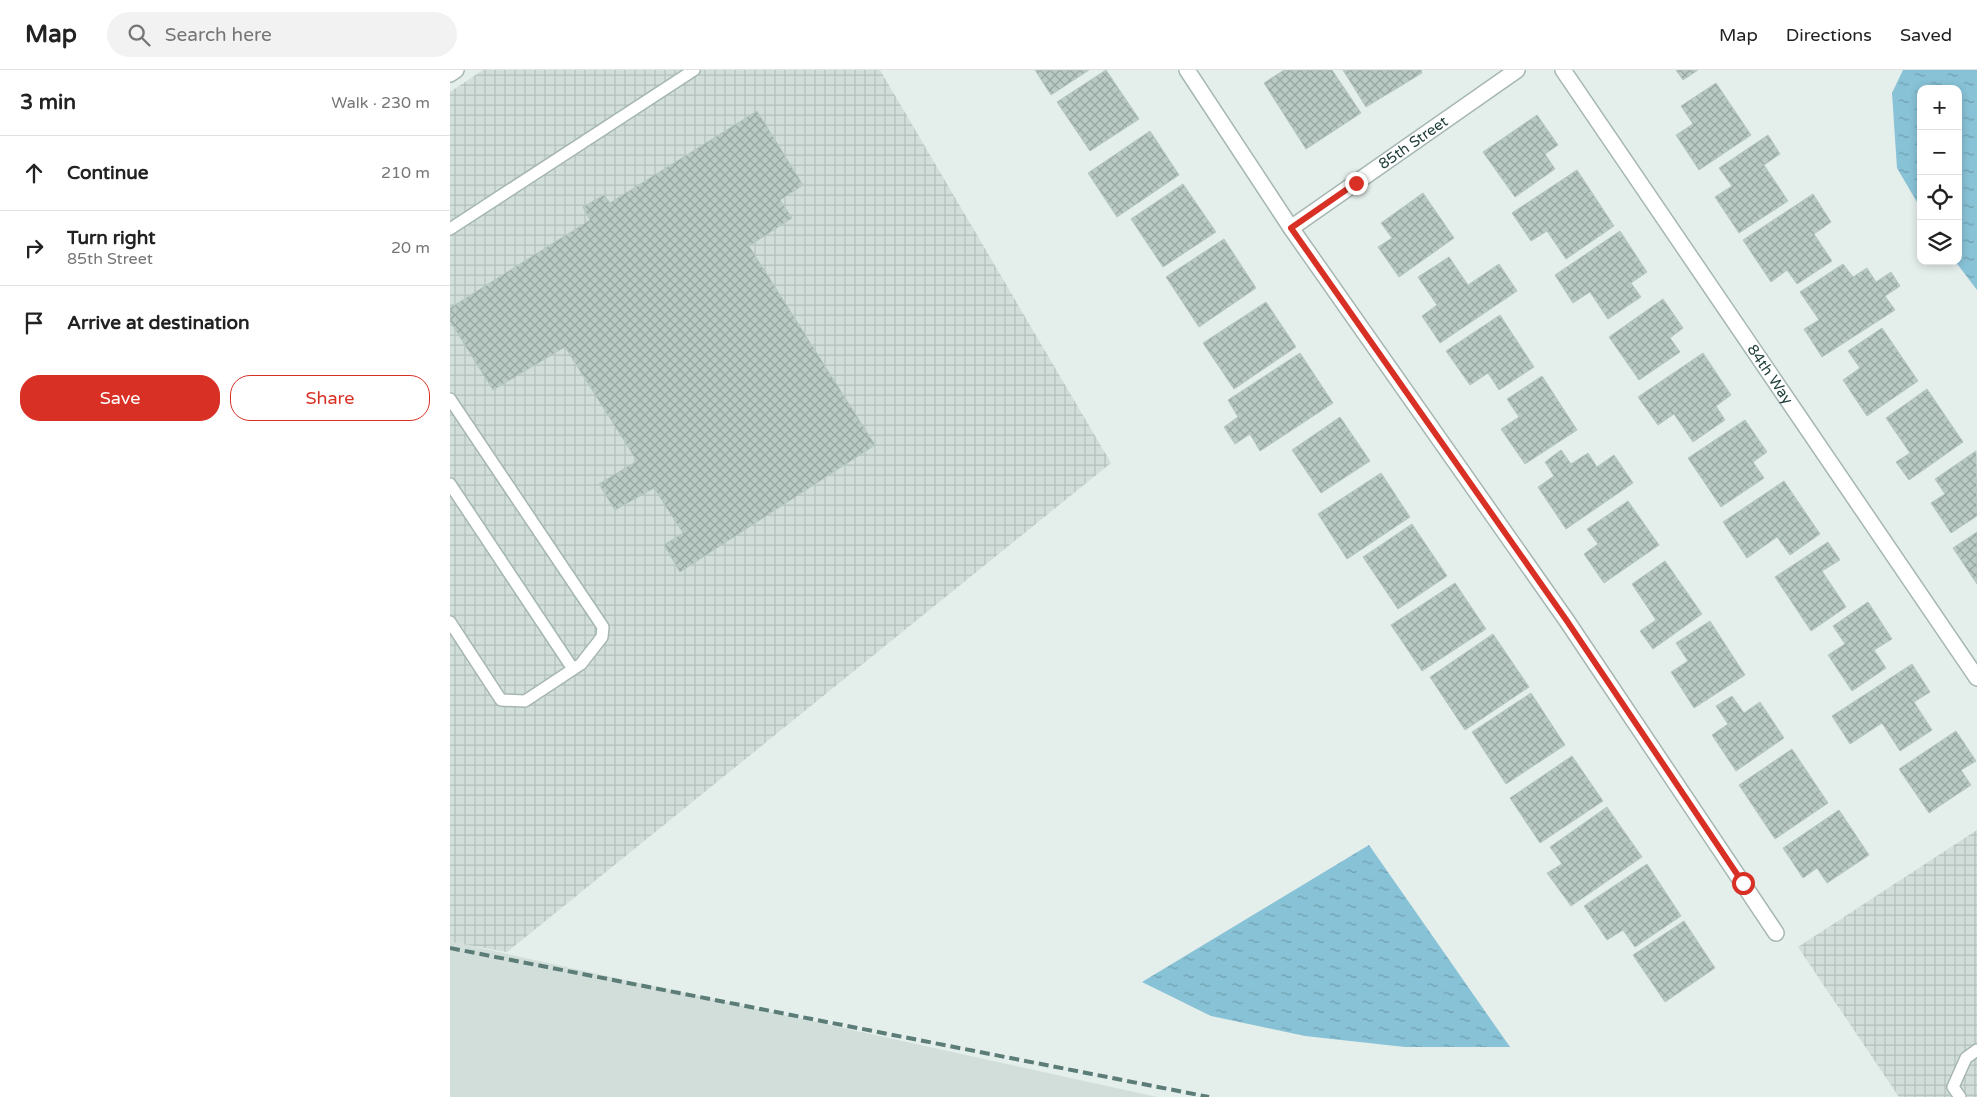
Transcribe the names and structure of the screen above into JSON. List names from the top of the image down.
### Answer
{
  "streets": {
    "street": ["85th Street", "84th Way"]
  },
  "page": {
    "header": "Map",
    "search": "Search here",
    "nav": ["Map", "Directions", "Saved"],
    "heading": ["3 min", "Walk · 230 m"],
    "map_buttons": ["+", "−"],
    "list": [
      ["Continue", "210 m"],
      ["Turn right", "85th Street", "20 m"],
      "Arrive at destination"
    ],
    "buttons": ["Save", "Share"]
  }
}
